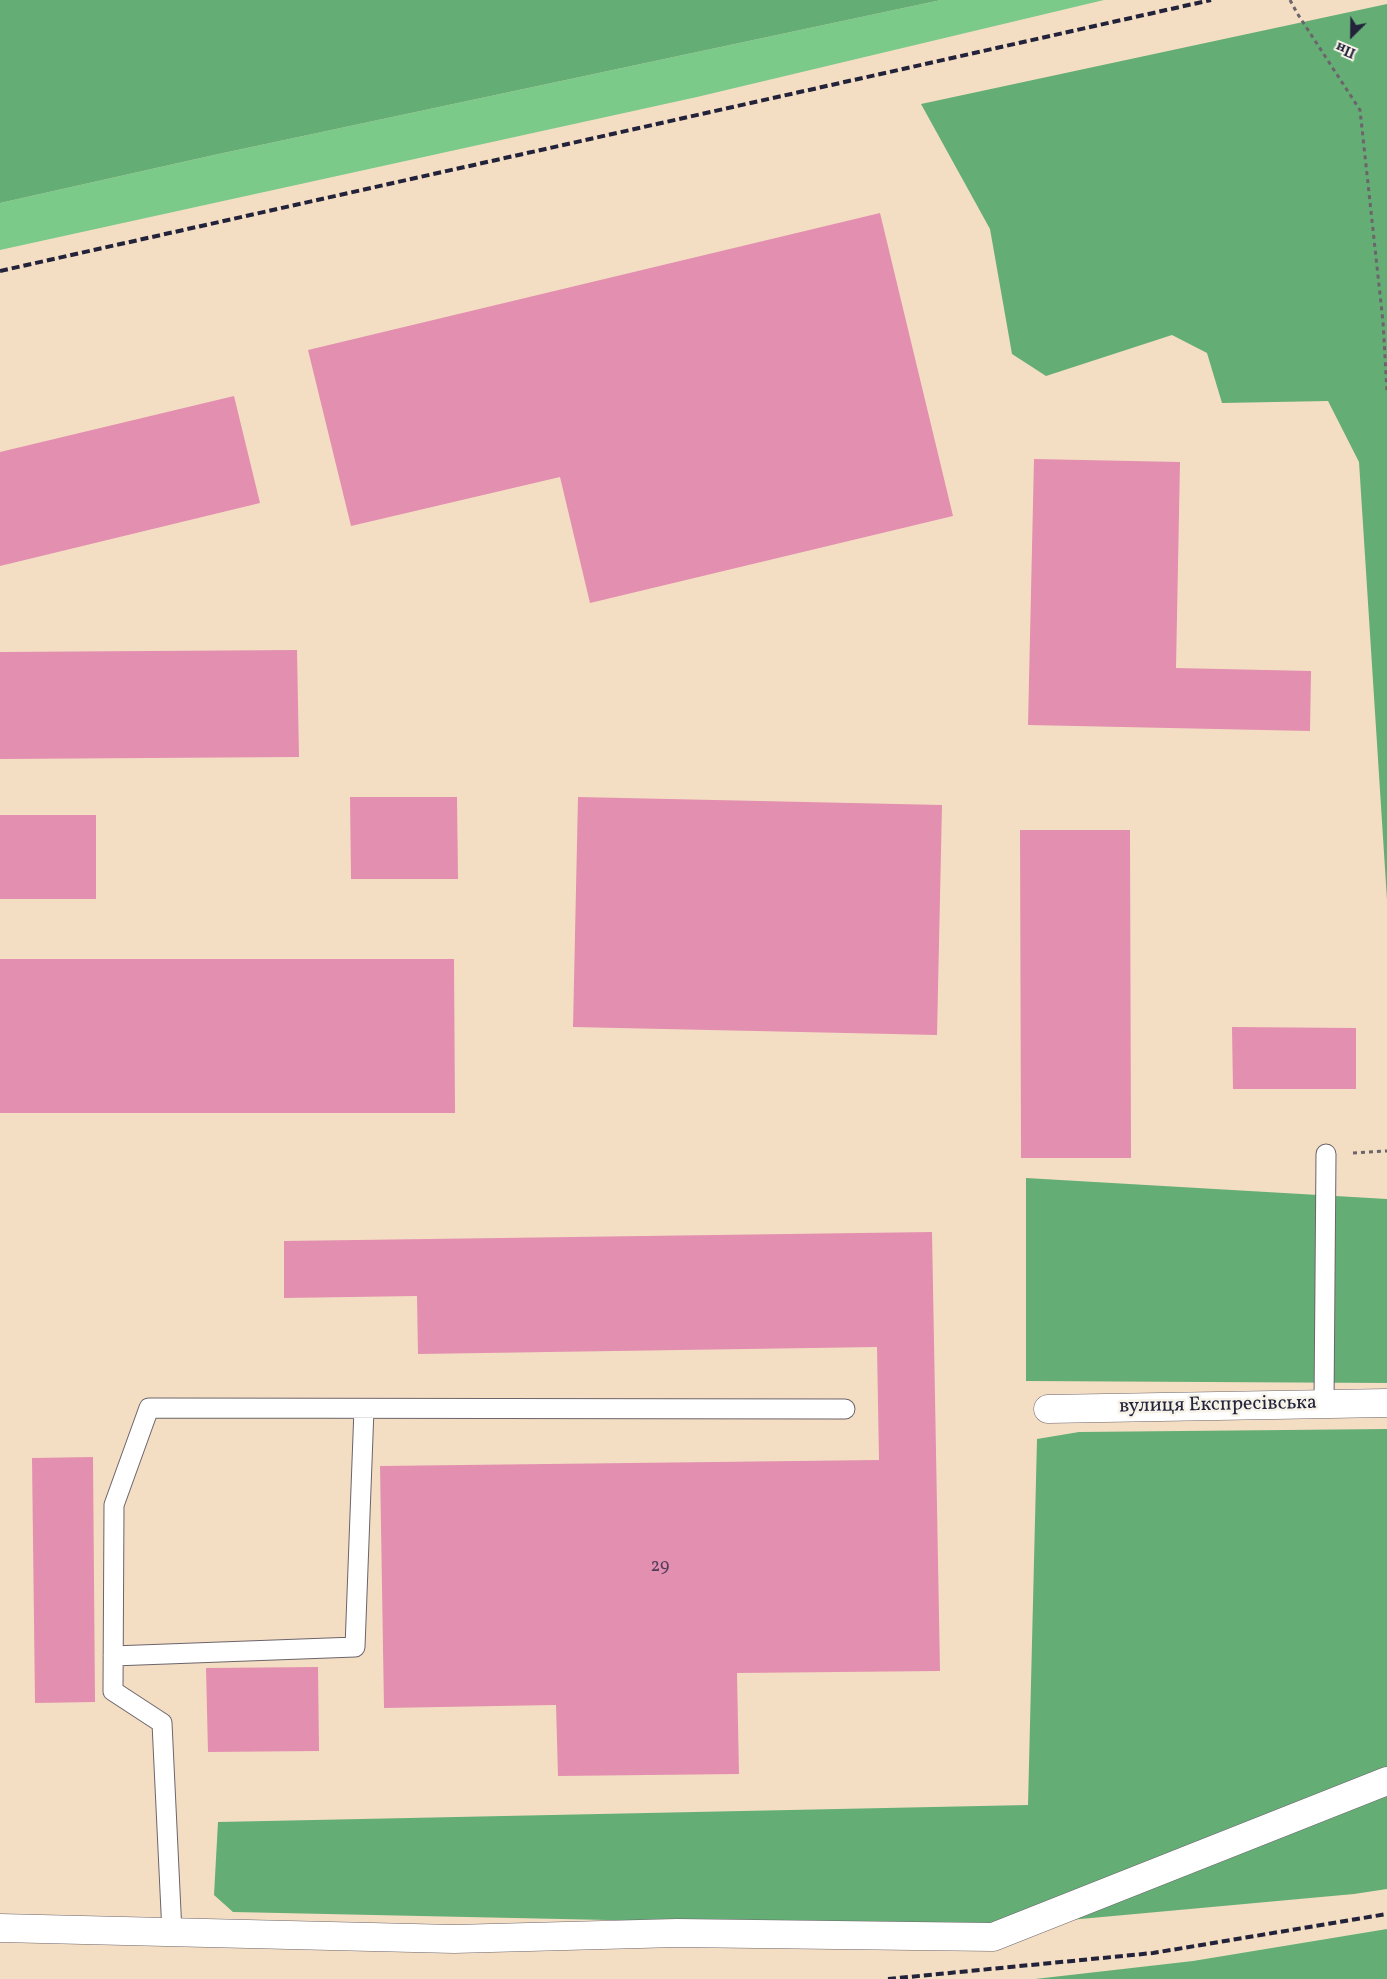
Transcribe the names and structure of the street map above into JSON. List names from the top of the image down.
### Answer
{
  "streets": {
    "street": ["вулиця Експресівська"]
  },
  "house_numbers": ["29"],
  "north": "bottom left"
}
